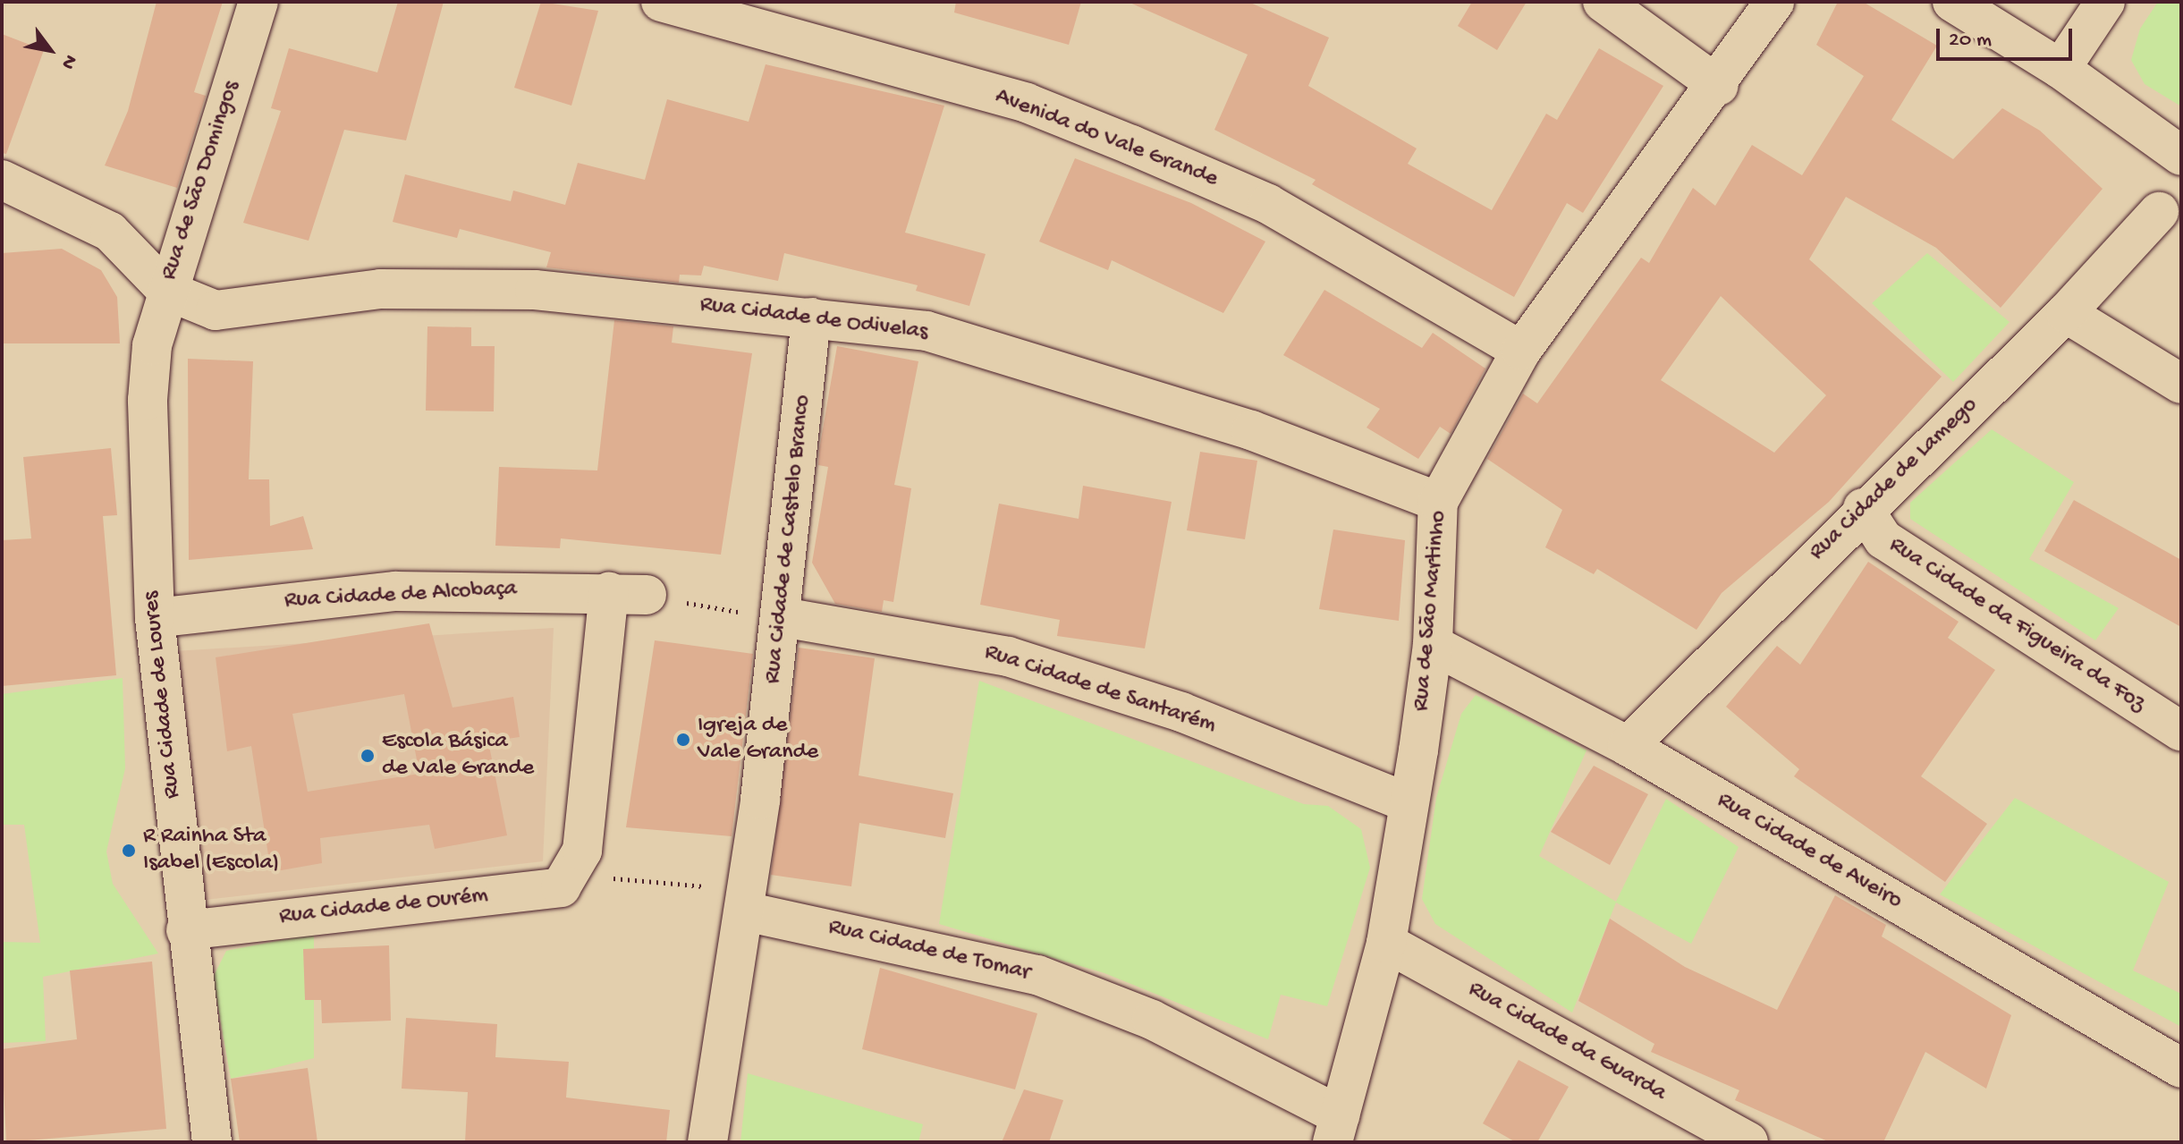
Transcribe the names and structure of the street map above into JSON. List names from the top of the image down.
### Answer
{
  "streets": {
    "street": [
      "Avenida do Vale Grande",
      "Rua de São Domingos",
      "Rua Cidade de Odivelas",
      "Rua Cidade de Lamego",
      "Rua Cidade de Castelo Branco",
      "Rua Cidade de Alcobaça",
      "Rua de São Martinho",
      "Rua Cidade da Figueira da Foz",
      "Rua Cidade de Santarém",
      "Rua Cidade de Loures",
      "Rua Cidade de Aveiro",
      "Rua Cidade de Ourém",
      "Rua Cidade de Tomar",
      "Rua Cidade da Guarda"
    ]
  },
  "crossings": [
    ["Avenida do Vale Grande", "Rua de São Martinho"],
    ["Rua de São Domingos", "Rua Cidade de Odivelas"],
    ["Rua de São Domingos", "Rua Cidade de Loures"],
    ["Rua Cidade de Odivelas", "Rua Cidade de Castelo Branco"],
    ["Rua Cidade de Odivelas", "Rua de São Martinho"],
    ["Rua Cidade de Odivelas", "Rua Cidade de Loures"],
    ["Rua Cidade de Lamego", "Rua Cidade da Figueira da Foz"],
    ["Rua Cidade de Lamego", "Rua Cidade de Aveiro"],
    ["Rua Cidade de Castelo Branco", "Rua Cidade de Santarém"],
    ["Rua Cidade de Castelo Branco", "Rua Cidade de Tomar"],
    ["Rua Cidade de Alcobaça", "Rua Cidade de Loures"],
    ["Rua de São Martinho", "Rua Cidade de Santarém"],
    ["Rua de São Martinho", "Rua Cidade de Aveiro"],
    ["Rua de São Martinho", "Rua Cidade de Tomar"],
    ["Rua de São Martinho", "Rua Cidade da Guarda"],
    ["Rua Cidade de Loures", "Rua Cidade de Ourém"]
  ],
  "places": ["Igreja de Vale Grande", "Escola Básica de Vale Grande", "R Rainha Sta Isabel (Escola)"],
  "scale_bar": "20 m",
  "north": "bottom right"
}
